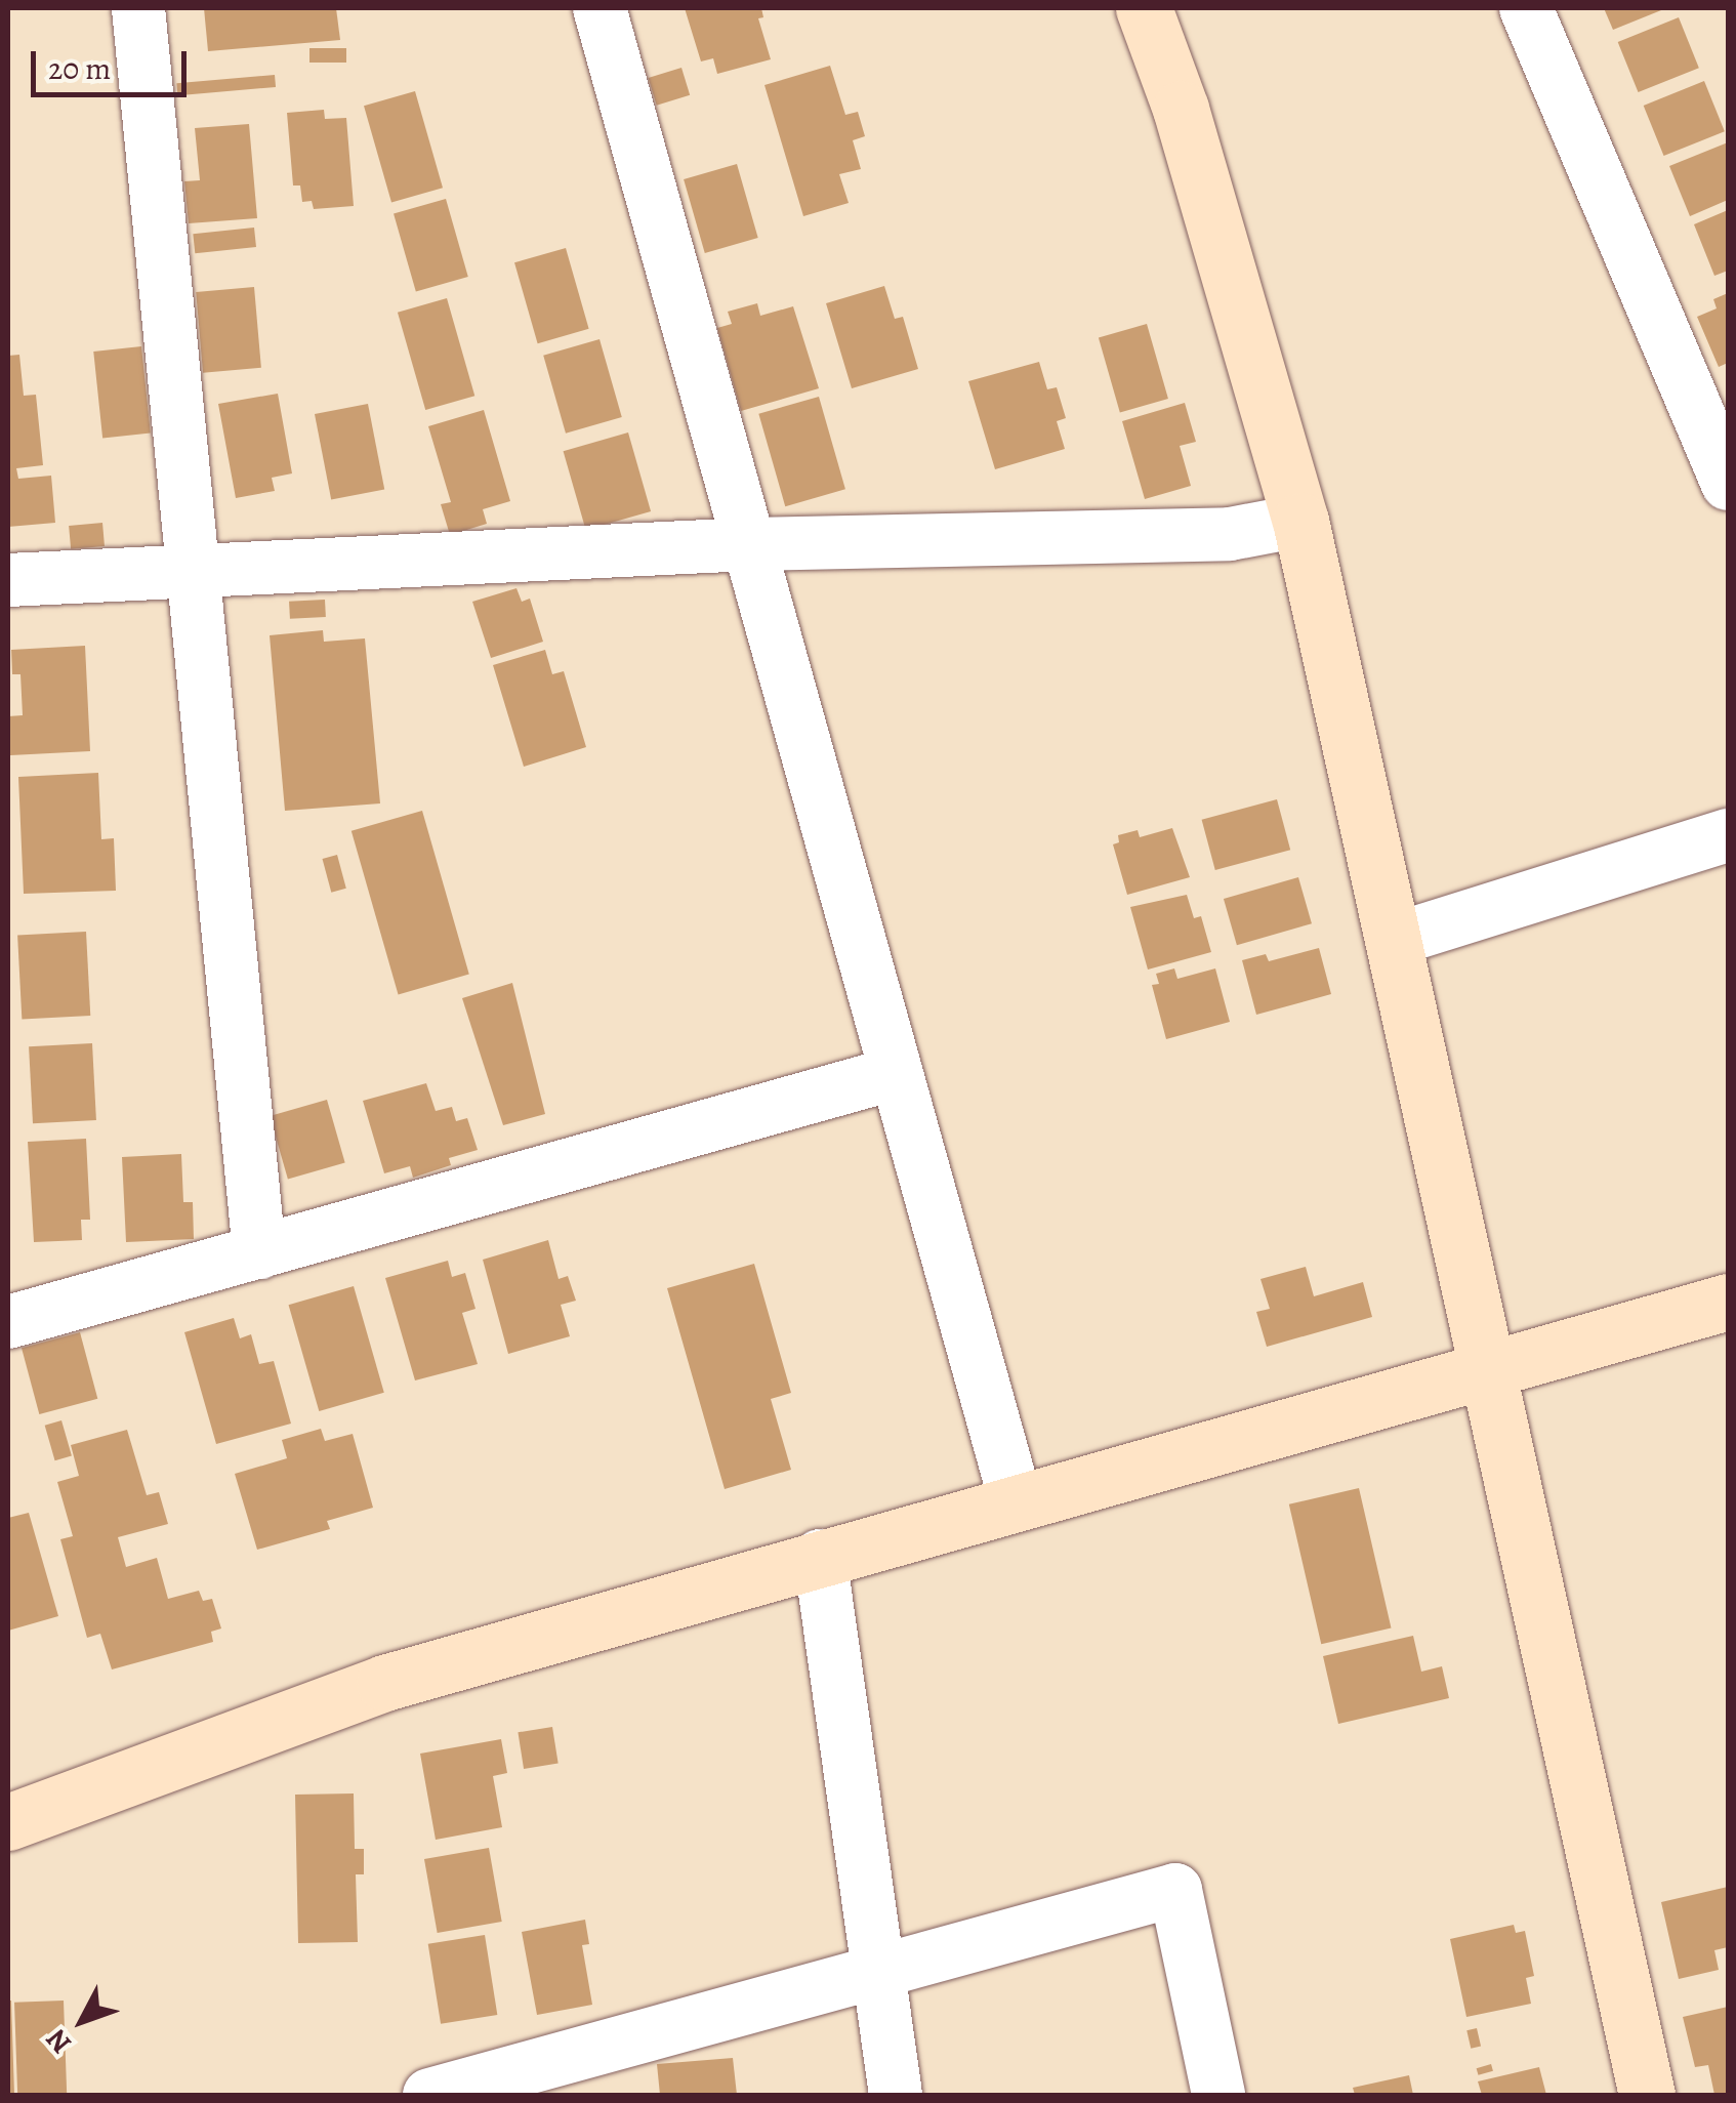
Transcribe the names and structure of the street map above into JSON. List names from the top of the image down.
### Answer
{
  "scale_bar": "20 m",
  "north": "bottom left"
}
